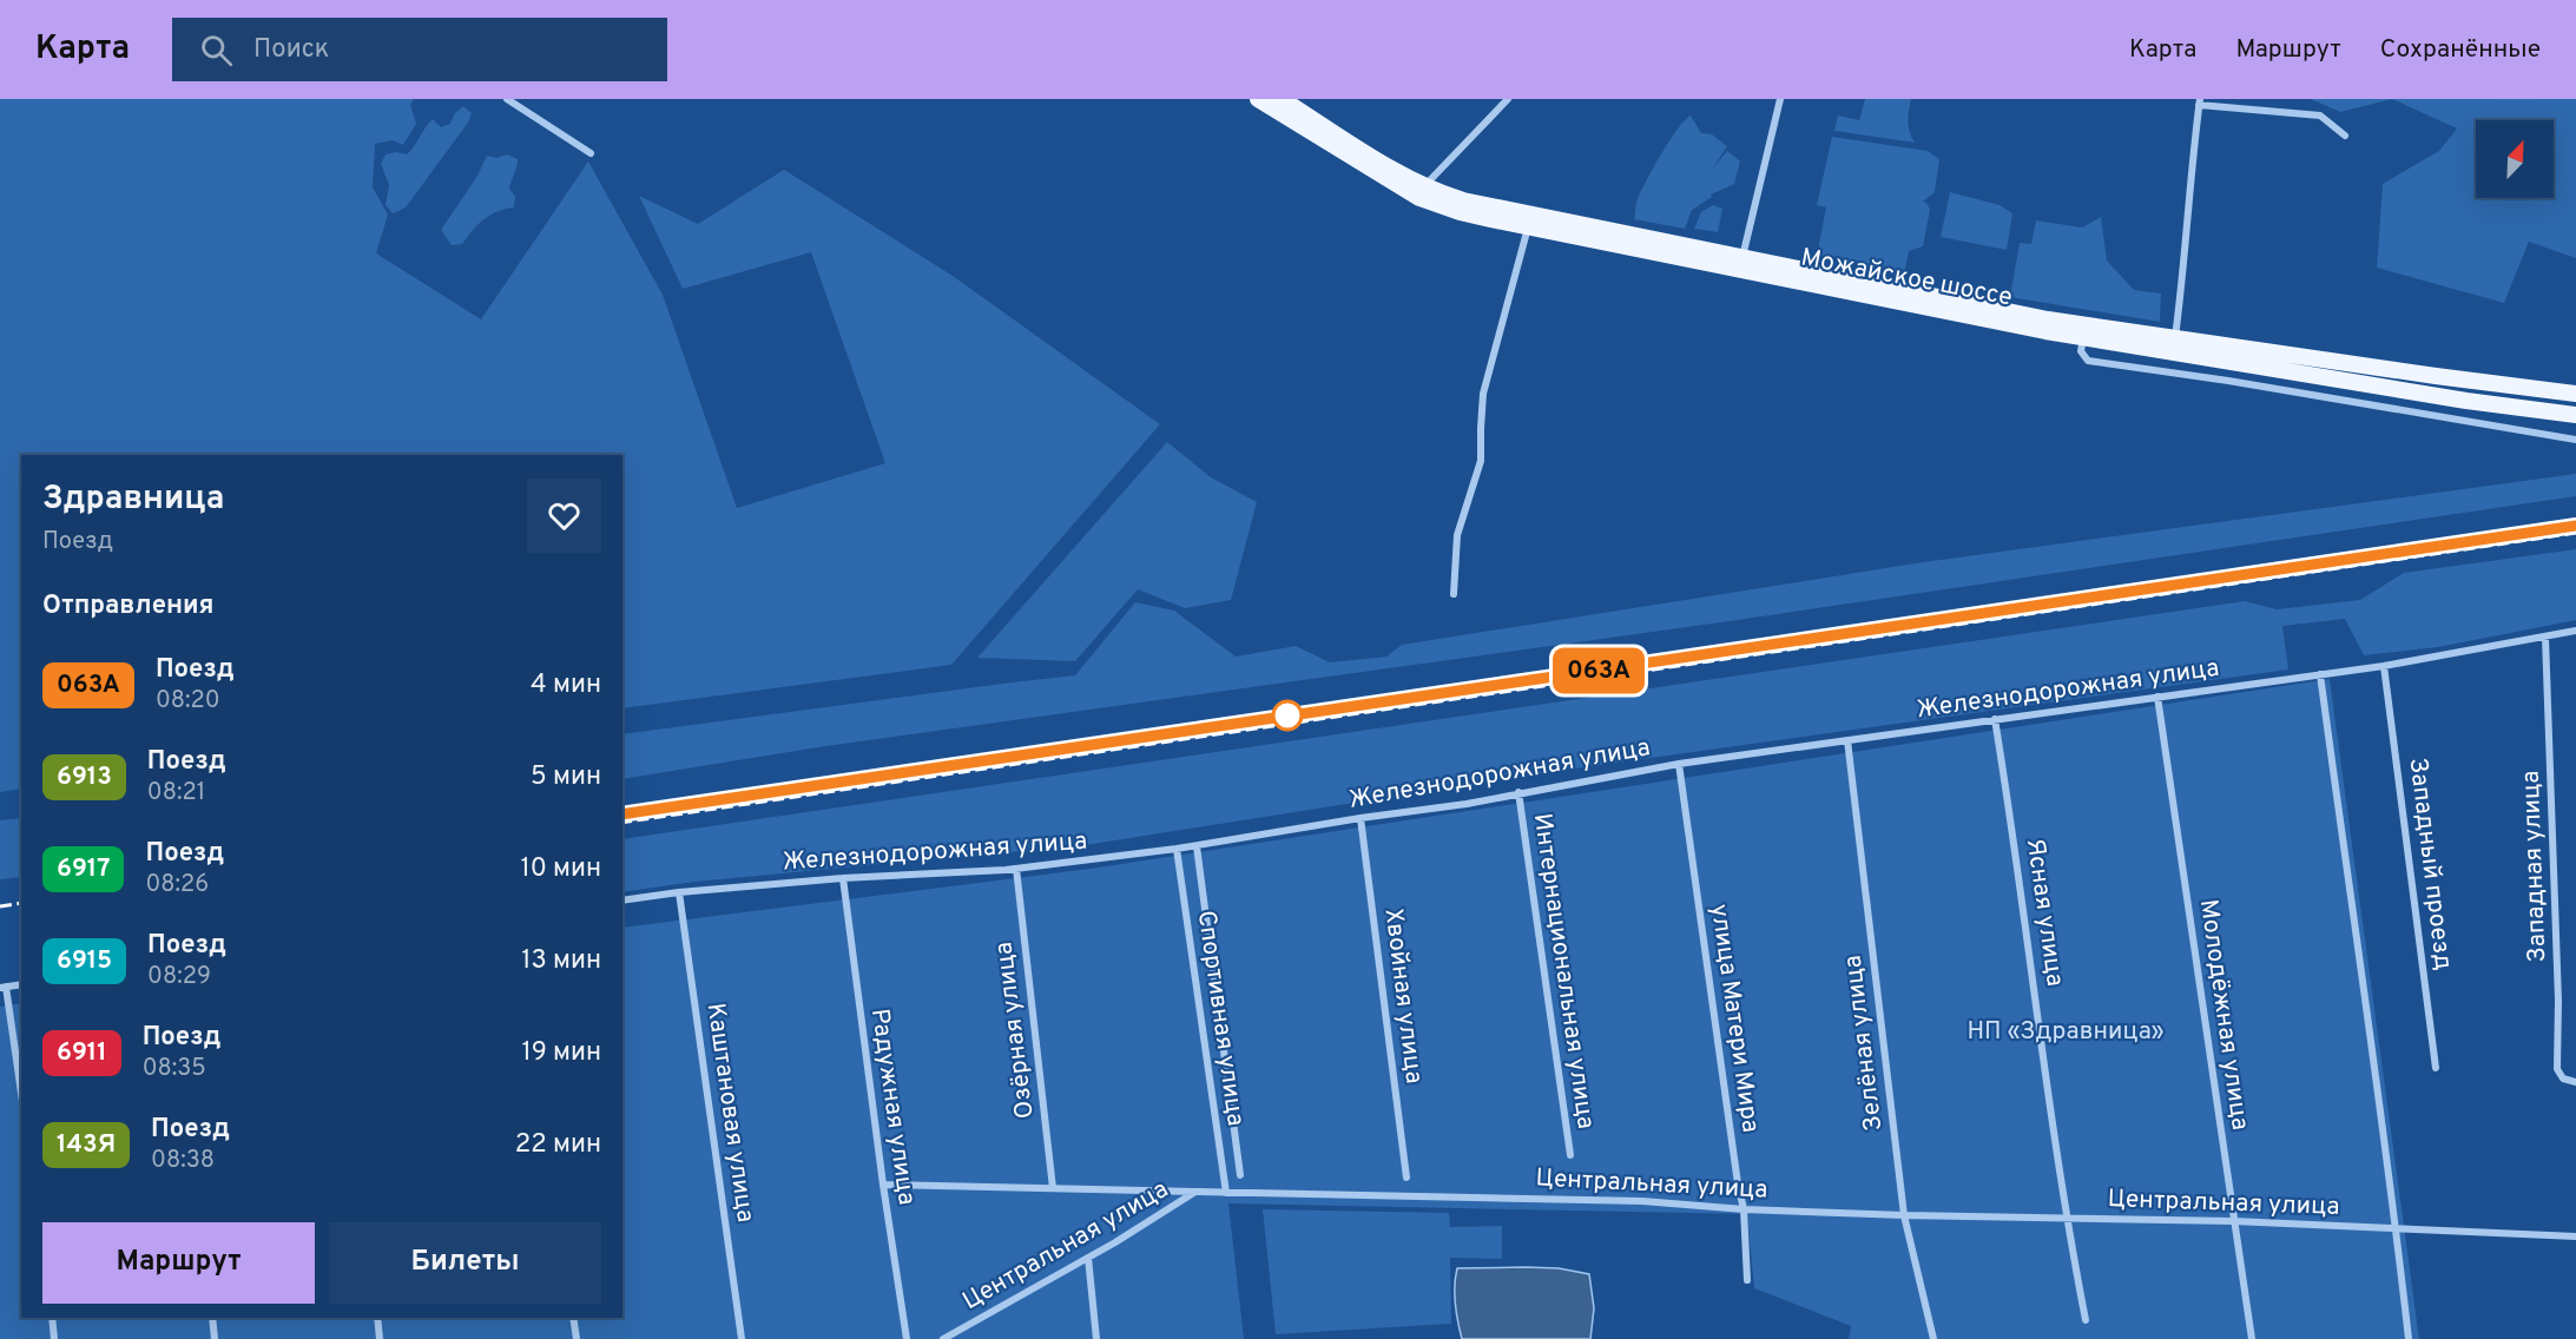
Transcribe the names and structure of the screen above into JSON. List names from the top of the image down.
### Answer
{
  "streets": {
    "main road": ["Можайское шоссе"],
    "street": [
      "Железнодорожная улица",
      "Западный проезд",
      "Западная улица",
      "Ясная улица",
      "Интернациональная улица",
      "Хвойная улица",
      "Молодёжная улица",
      "Спортивная улица",
      "улица Матери Мира",
      "Озёрная улица",
      "Зелёная улица",
      "Радужная улица",
      "Каштановая улица",
      "Центральная улица"
    ]
  },
  "crossings": [
    ["Железнодорожная улица", "Западный проезд"],
    ["Железнодорожная улица", "Западная улица"],
    ["Железнодорожная улица", "Ясная улица"],
    ["Железнодорожная улица", "Интернациональная улица"],
    ["Железнодорожная улица", "Хвойная улица"],
    ["Железнодорожная улица", "Молодёжная улица"],
    ["Железнодорожная улица", "Спортивная улица"],
    ["Железнодорожная улица", "улица Матери Мира"],
    ["Железнодорожная улица", "Озёрная улица"],
    ["Железнодорожная улица", "Зелёная улица"],
    ["Железнодорожная улица", "Радужная улица"],
    ["Железнодорожная улица", "Каштановая улица"],
    ["Ясная улица", "Центральная улица"],
    ["Молодёжная улица", "Центральная улица"],
    ["Спортивная улица", "Центральная улица"],
    ["улица Матери Мира", "Центральная улица"],
    ["Зелёная улица", "Центральная улица"]
  ],
  "parks": ["НП «Здравница»"],
  "north": "top right",
  "page": {
    "header": "Карта",
    "search": "Поиск",
    "nav": ["Карта", "Маршрут", "Сохранённые"],
    "on_map": "063А",
    "heading": [
      ["Здравница", "Поезд"],
      "Отправления"
    ],
    "list": [
      {
        "mark": "063А",
        "name": "Поезд",
        "note": "08:20",
        "value": "4 мин"
      },
      {
        "mark": "6913",
        "name": "Поезд",
        "note": "08:21",
        "value": "5 мин"
      },
      {
        "mark": "6917",
        "name": "Поезд",
        "note": "08:26",
        "value": "10 мин"
      },
      {
        "mark": "6915",
        "name": "Поезд",
        "note": "08:29",
        "value": "13 мин"
      },
      {
        "mark": "6911",
        "name": "Поезд",
        "note": "08:35",
        "value": "19 мин"
      },
      {
        "mark": "143Я",
        "name": "Поезд",
        "note": "08:38",
        "value": "22 мин"
      }
    ],
    "buttons": ["Маршрут", "Билеты"]
  }
}
